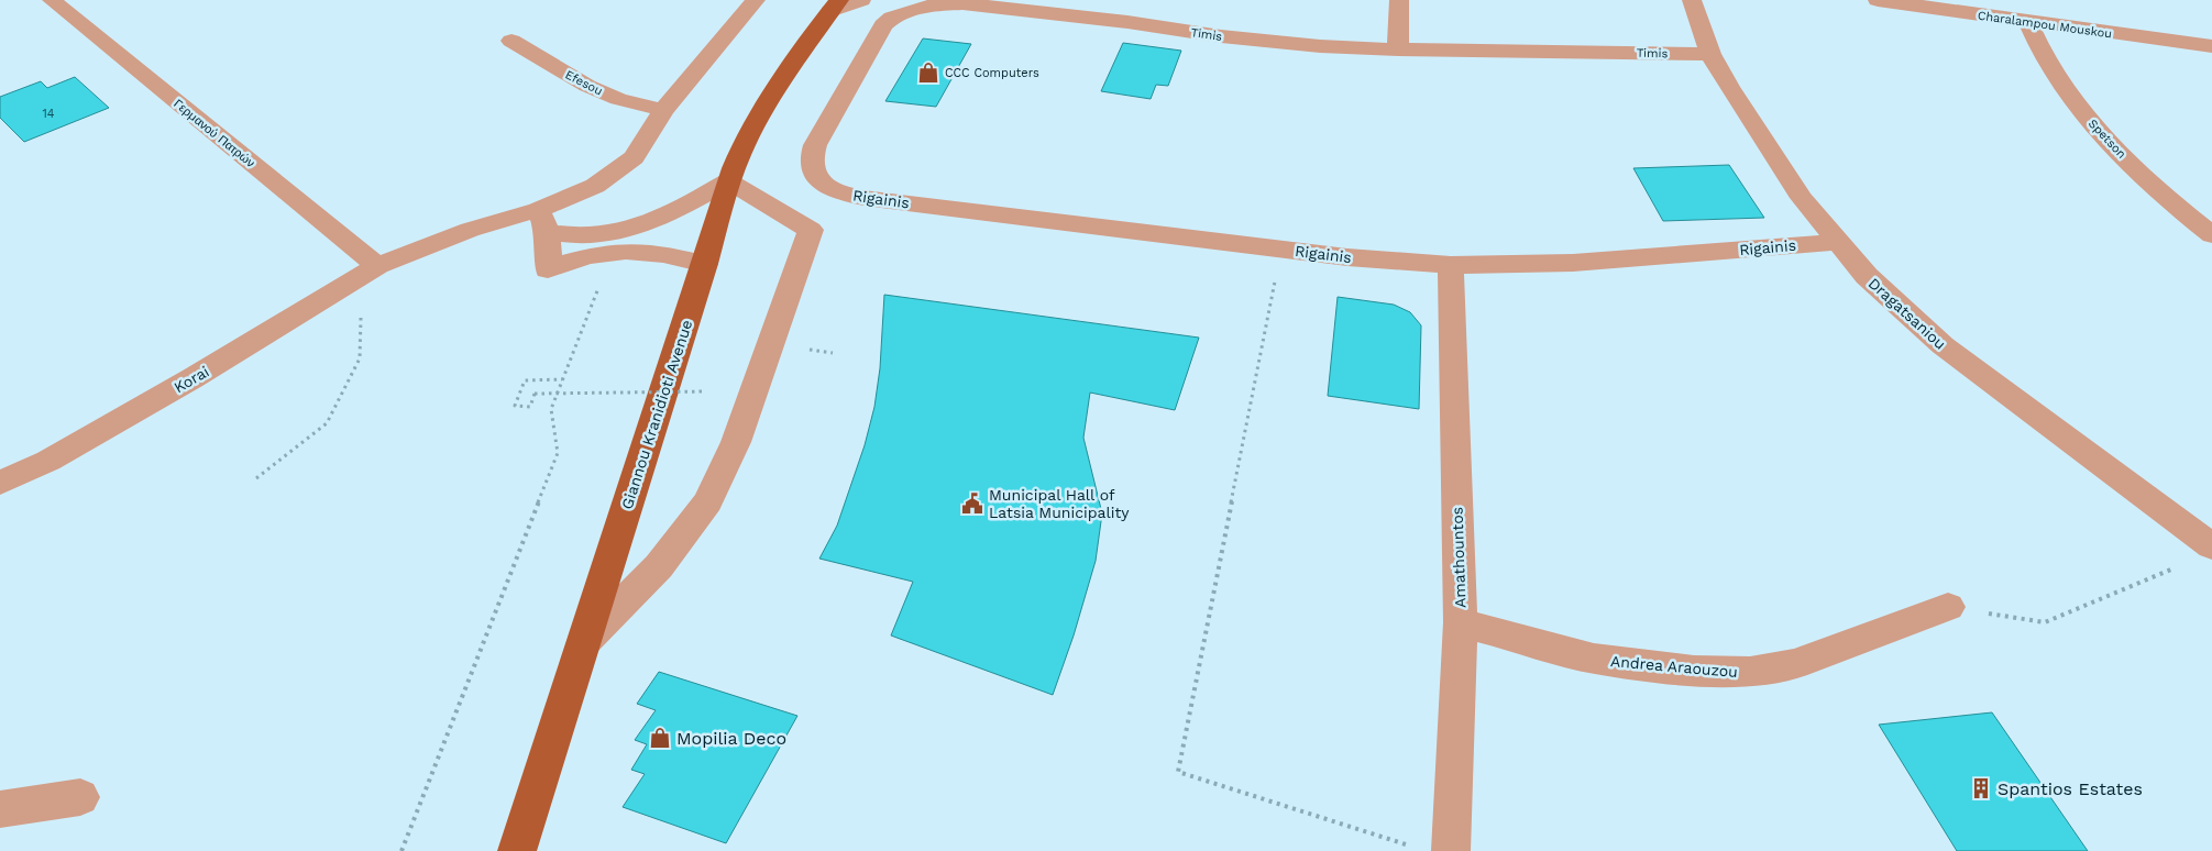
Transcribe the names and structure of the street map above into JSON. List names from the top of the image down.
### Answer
{
  "streets": {
    "main road": ["Giannou Kranidioti Avenue"],
    "street": [
      "Charalampou Mouskou",
      "Timis",
      "Efesou",
      "Γερμανού Πατρών",
      "Spetson",
      "Rigainis",
      "Dragatsaniou",
      "Korai",
      "Amathountos",
      "Andrea Araouzou"
    ]
  },
  "crossings": [
    ["Charalampou Mouskou", "Spetson"],
    ["Timis", "Rigainis"],
    ["Timis", "Dragatsaniou"],
    ["Efesou", "Korai"],
    ["Γερμανού Πατρών", "Korai"],
    ["Rigainis", "Dragatsaniou"],
    ["Rigainis", "Amathountos"],
    ["Amathountos", "Andrea Araouzou"]
  ],
  "places": {
    "shop": ["CCC Computers", "Mopilia Deco"],
    "public building": ["Municipal Hall of Latsia Municipality"],
    "building": ["Spantios Estates"]
  },
  "house_numbers": ["14"]
}
